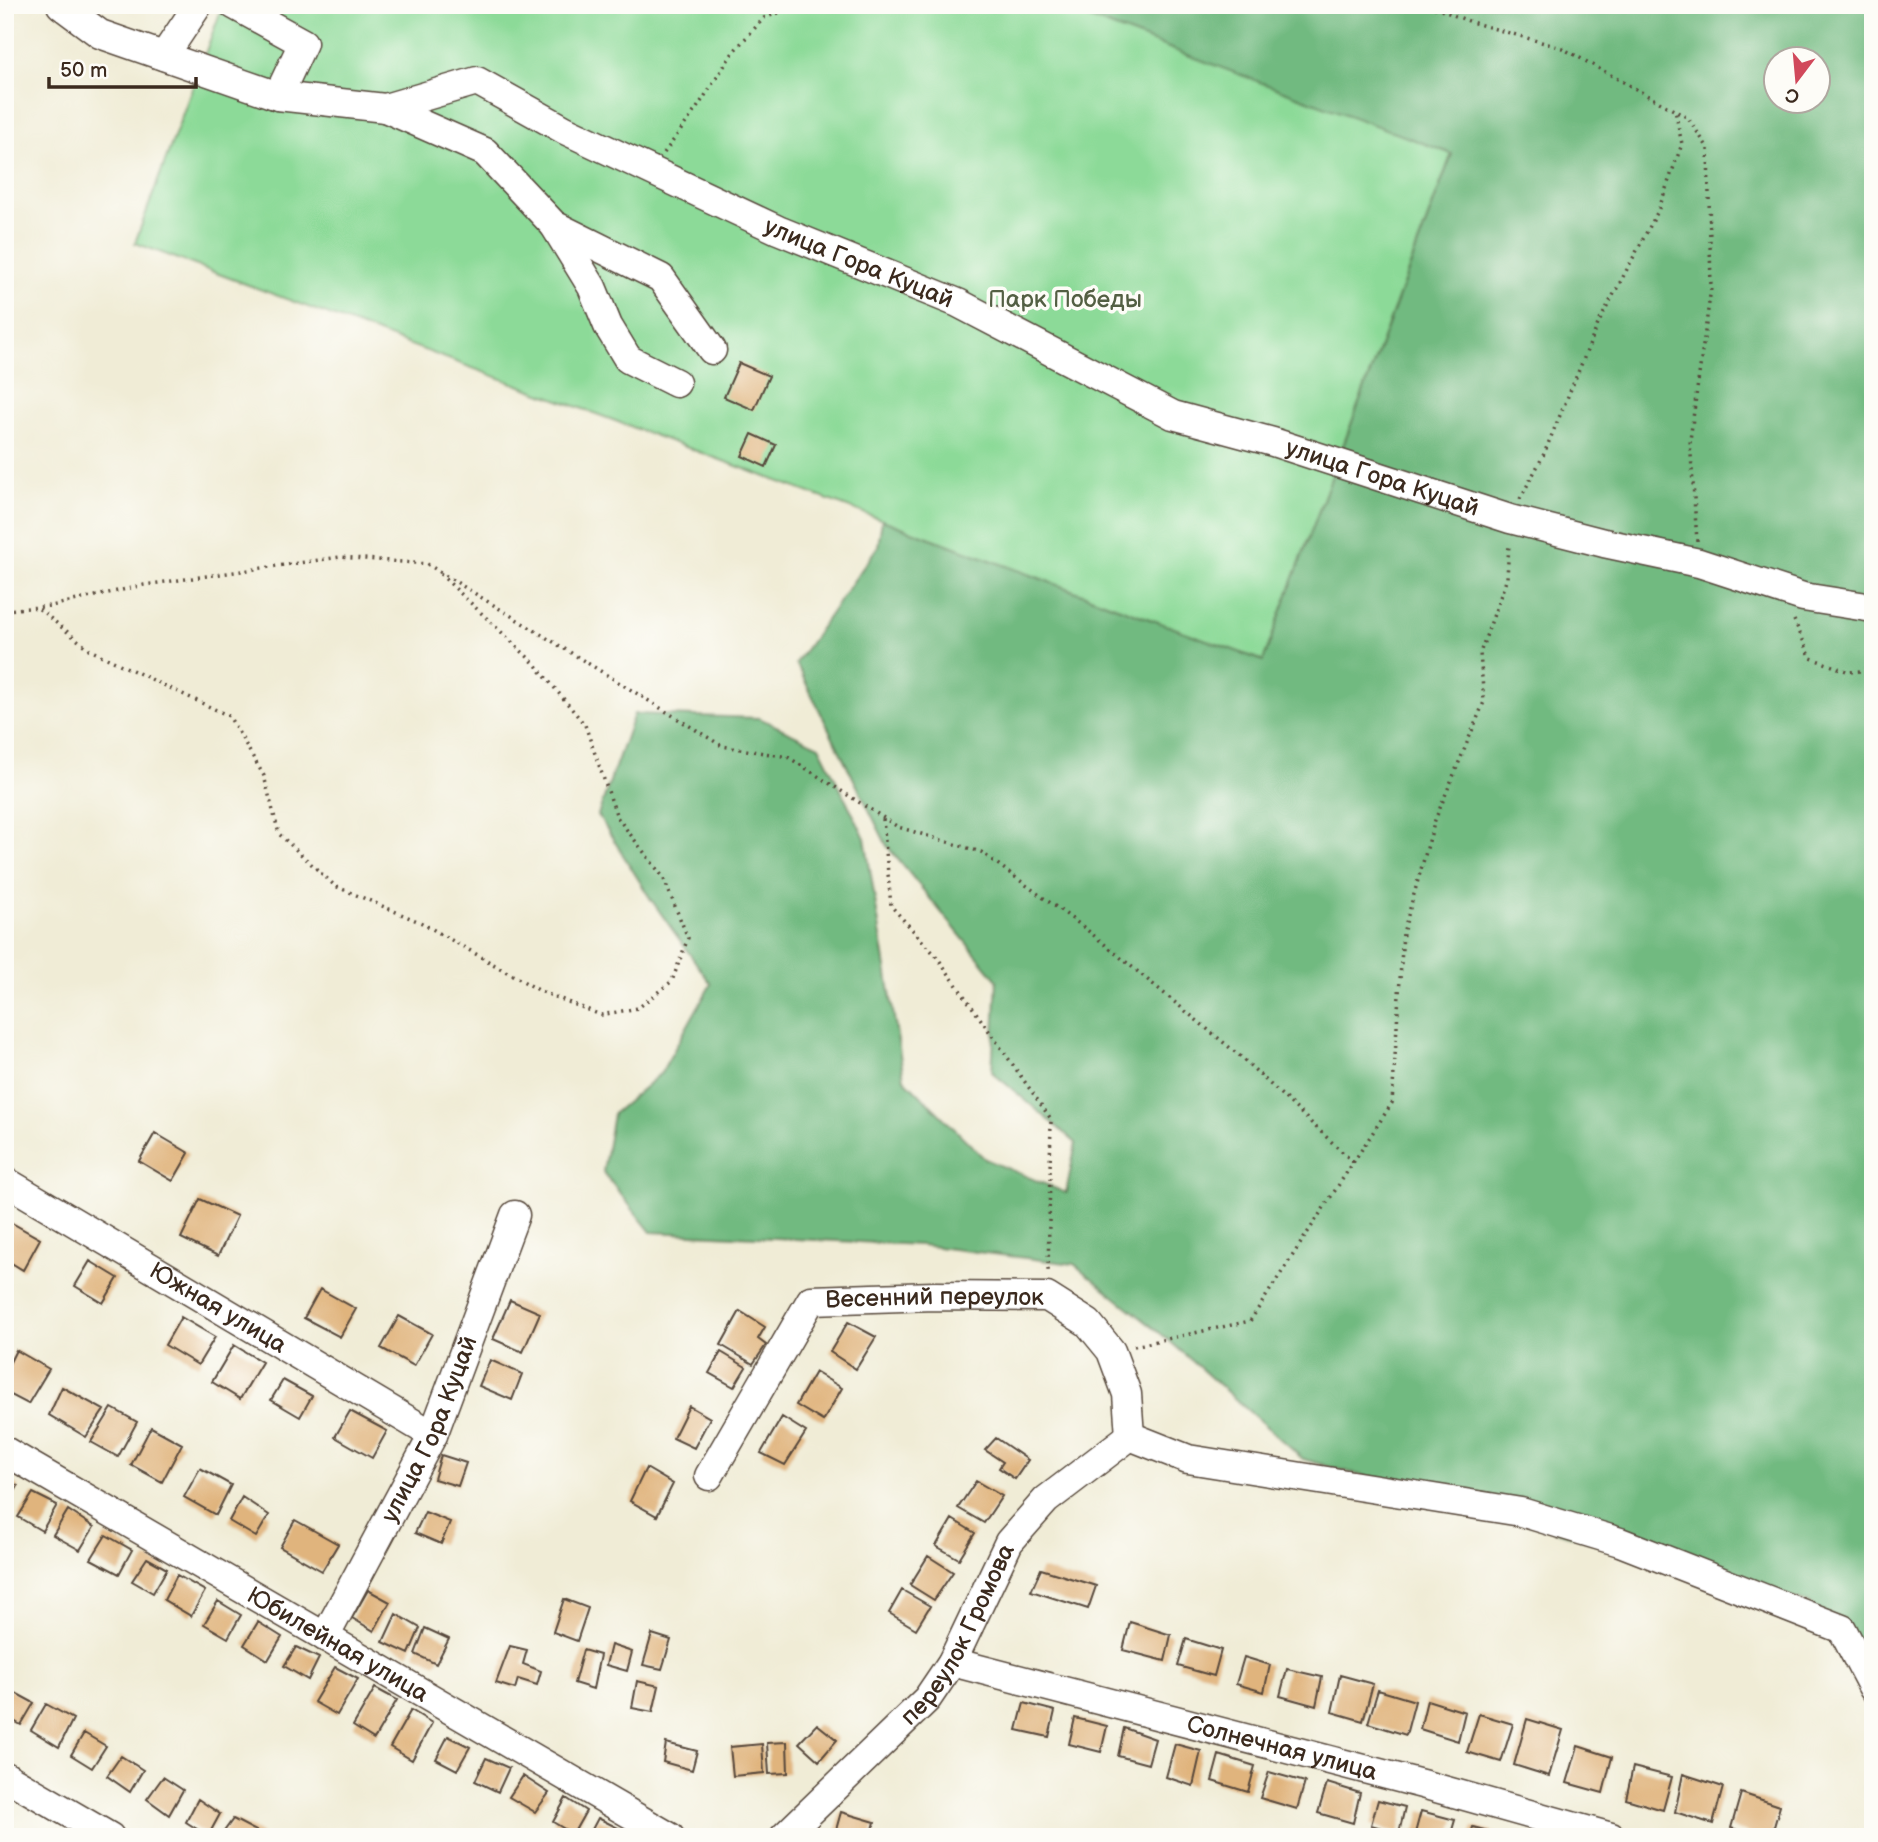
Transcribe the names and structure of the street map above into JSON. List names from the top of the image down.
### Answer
{
  "streets": {
    "street": [
      "улица Гора Куцай",
      "Весенний переулок",
      "Южная улица",
      "переулок Громова",
      "Юбилейная улица",
      "Солнечная улица"
    ]
  },
  "crossings": [
    ["улица Гора Куцай", "Южная улица"],
    ["улица Гора Куцай", "Юбилейная улица"],
    ["Весенний переулок", "переулок Громова"],
    ["переулок Громова", "Солнечная улица"]
  ],
  "parks": ["Парк Победы"],
  "scale_bar": "50 m",
  "north": "bottom"
}
